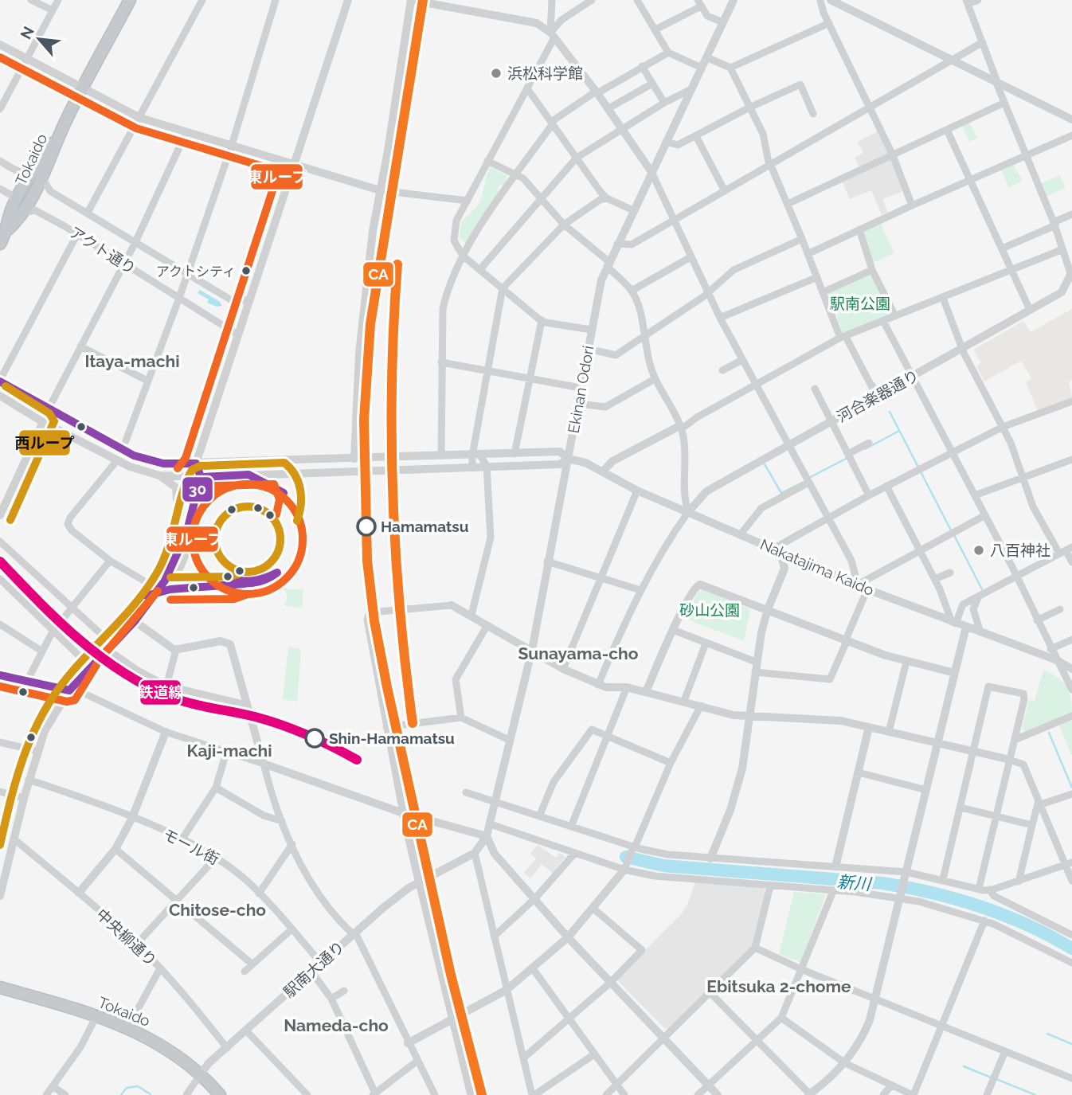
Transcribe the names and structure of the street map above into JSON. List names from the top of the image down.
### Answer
{
  "streets": {
    "highway": ["Tokaido"],
    "street": [
      "アクト通り",
      "Ekinan Odori",
      "河合楽器通り",
      "Nakatajima Kaido",
      "モール街",
      "中央柳通り",
      "駅南大通り"
    ]
  },
  "crossings": [
    ["Tokaido", "アクト通り"],
    ["Tokaido", "駅南大通り"],
    ["Ekinan Odori", "Nakatajima Kaido"],
    ["河合楽器通り", "Nakatajima Kaido"],
    ["モール街", "駅南大通り"],
    ["中央柳通り", "駅南大通り"]
  ],
  "districts": [
    "Itaya-machi",
    "Sunayama-cho",
    "Kaji-machi",
    "Chitose-cho",
    "Ebitsuka 2-chome",
    "Nameda-cho"
  ],
  "water": ["新川"],
  "parks": ["駅南公園", "砂山公園"],
  "places": [
    "浜松科学館",
    "アクトシティ",
    "Hamamatsu",
    "八百神社",
    "Shin-Hamamatsu"
  ],
  "lines": [
    "transit line CA",
    "transit line 東ループ",
    "transit line 30",
    "transit line 西ループ",
    "transit line 鉄道線"
  ],
  "north": "top left"
}
